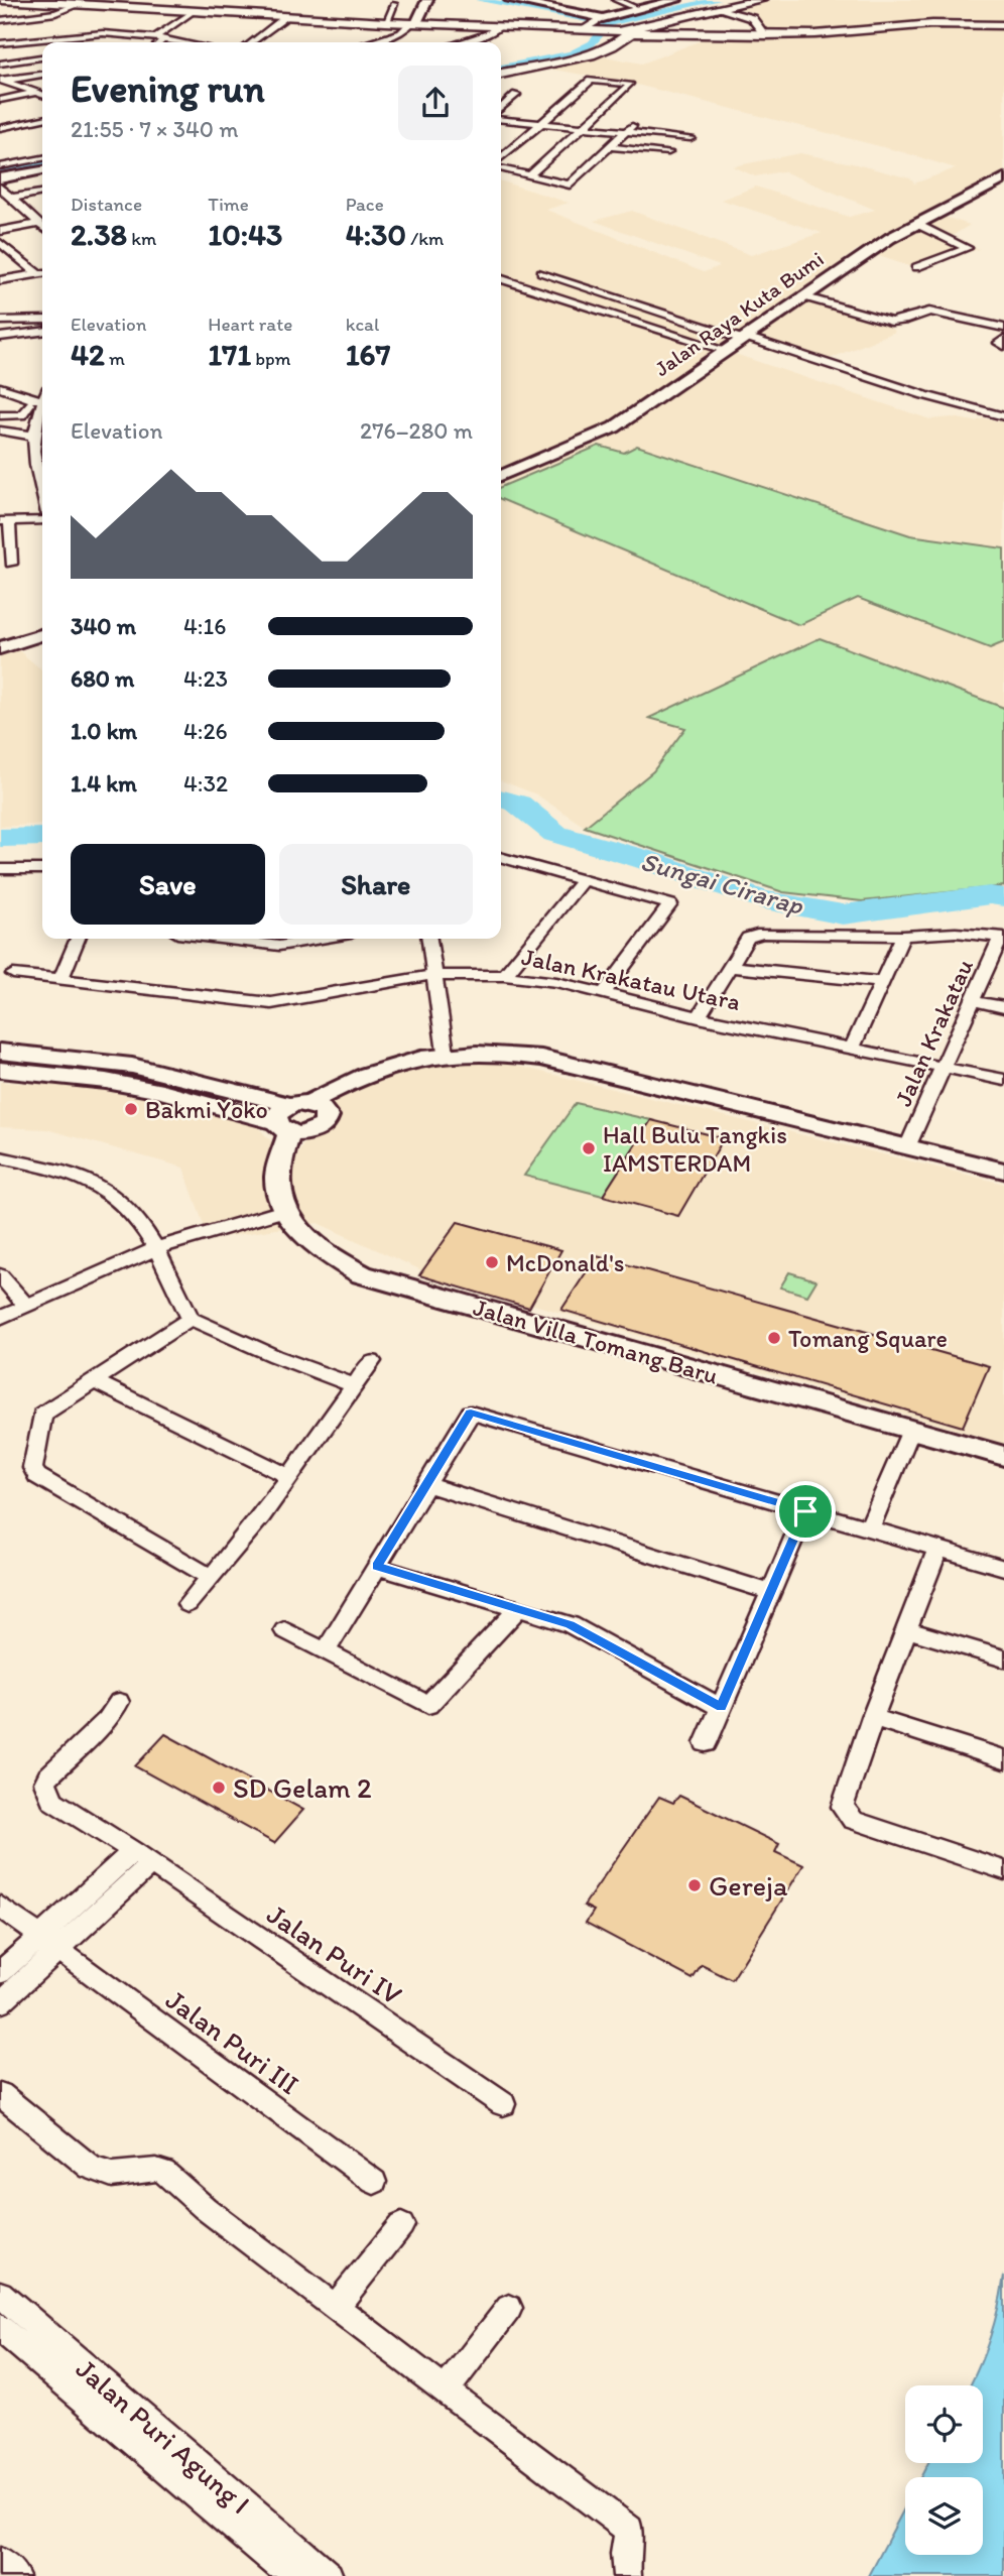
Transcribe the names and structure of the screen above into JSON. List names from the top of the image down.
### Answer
{
  "streets": {
    "street": [
      "Jalan Raya Kuta Bumi",
      "Jalan Krakatau Utara",
      "Jalan Krakatau",
      "Jalan Villa Tomang Baru",
      "Jalan Puri IV",
      "Jalan Puri III",
      "Jalan Puri Agung I"
    ]
  },
  "crossings": [
    ["Jalan Krakatau Utara", "Jalan Krakatau"]
  ],
  "water": ["Sungai Cirarap"],
  "places": [
    "Bakmi Yoko",
    "Hall Bulu Tangkis IAMSTERDAM",
    "McDonald's",
    "Tomang Square",
    "SD Gelam 2",
    "Gereja"
  ],
  "page": {
    "heading": ["Evening run", "21:55 · 7 × 340 m"],
    "stats": [
      ["Distance", "2.38 km"],
      ["Time", "10:43"],
      ["Pace", "4:30 /km"],
      ["Elevation", "42 m"],
      ["Heart rate", "171 bpm"],
      ["kcal", "167"]
    ],
    "chart": ["Elevation", "276–280 m"],
    "list": [
      {
        "name": "340 m",
        "note": "4:16"
      },
      {
        "name": "680 m",
        "note": "4:23"
      },
      {
        "name": "1.0 km",
        "note": "4:26"
      },
      {
        "name": "1.4 km",
        "note": "4:32"
      }
    ],
    "buttons": ["Save", "Share"]
  }
}
